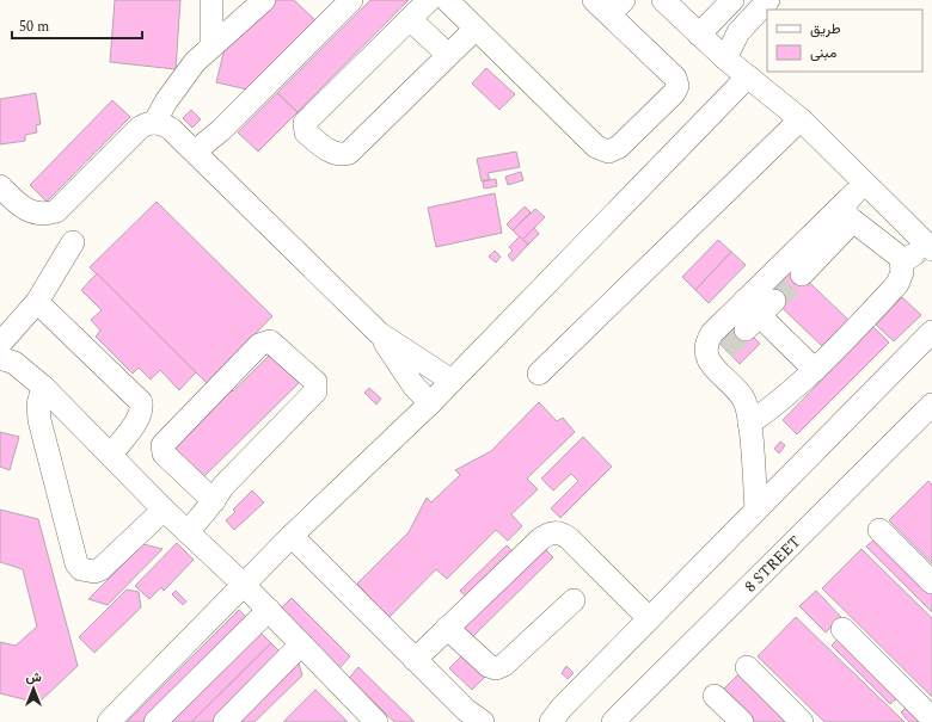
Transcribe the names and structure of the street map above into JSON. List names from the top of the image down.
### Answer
{
  "streets": {
    "street": ["8 STREET"]
  },
  "legend": ["طريق", "مبنى"],
  "scale_bar": "50 m",
  "north": "top"
}
